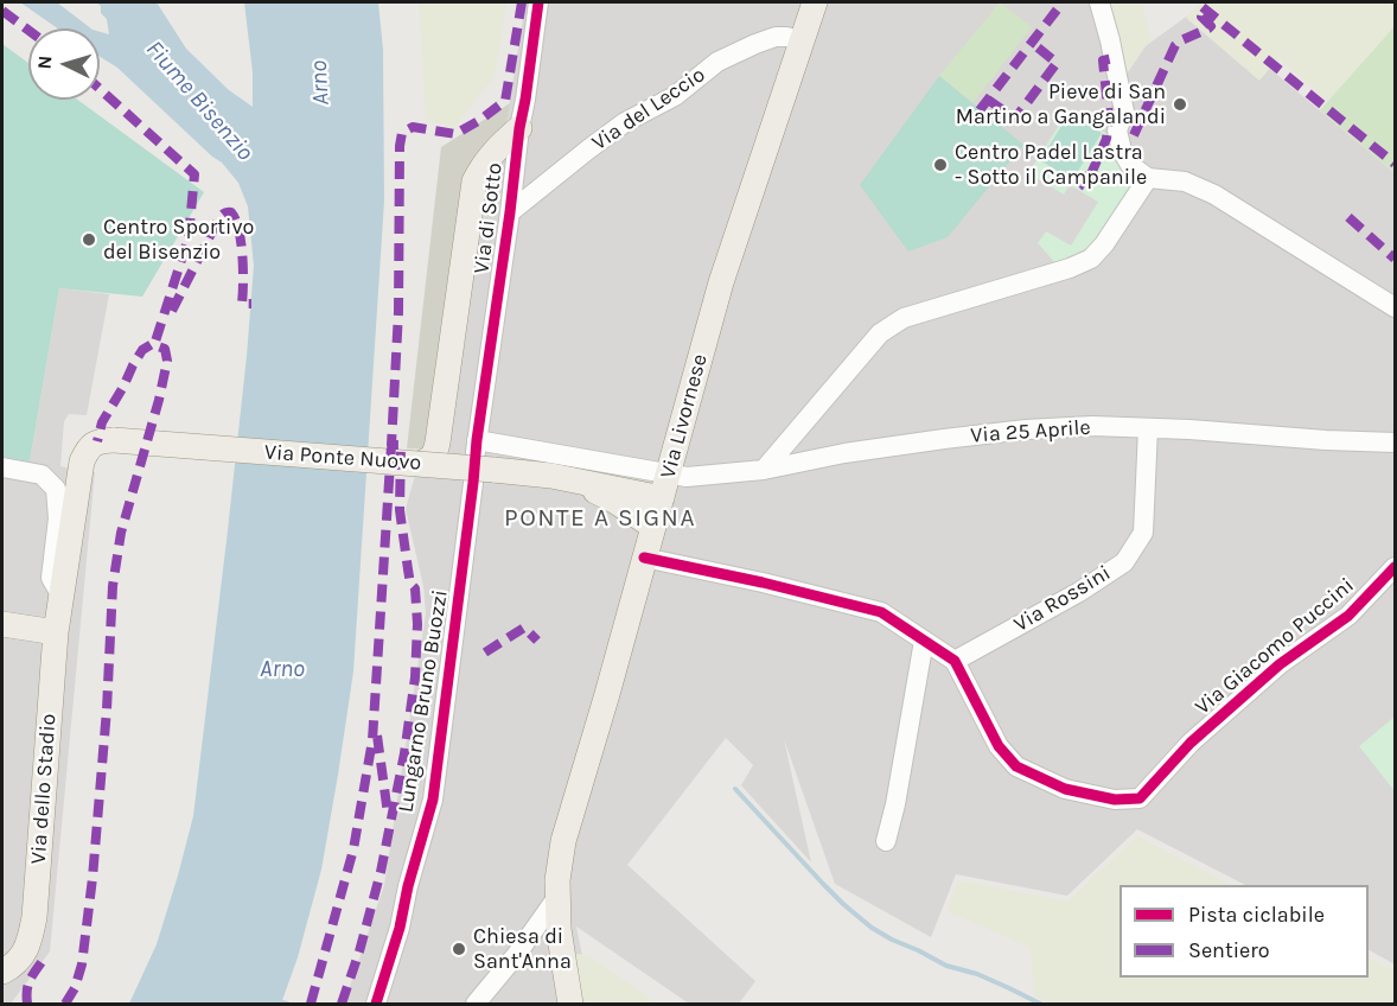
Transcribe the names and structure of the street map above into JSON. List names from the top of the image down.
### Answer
{
  "streets": {
    "main road": ["Via Livornese", "Via Ponte Nuovo", "Via dello Stadio"],
    "street": [
      "Via del Leccio",
      "Via di Sotto",
      "Via 25 Aprile",
      "Via Rossini",
      "Via Giacomo Puccini",
      "Lungarno Bruno Buozzi"
    ]
  },
  "crossings": [
    ["Via del Leccio", "Via di Sotto"],
    ["Via del Leccio", "Via Livornese"],
    ["Via di Sotto", "Via 25 Aprile"],
    ["Via di Sotto", "Via Ponte Nuovo"],
    ["Via di Sotto", "Lungarno Bruno Buozzi"],
    ["Via Livornese", "Via 25 Aprile"],
    ["Via Livornese", "Via Ponte Nuovo"],
    ["Via Livornese", "Via Giacomo Puccini"],
    ["Via 25 Aprile", "Via Ponte Nuovo"],
    ["Via 25 Aprile", "Via Rossini"],
    ["Via 25 Aprile", "Lungarno Bruno Buozzi"],
    ["Via Ponte Nuovo", "Lungarno Bruno Buozzi"],
    ["Via Ponte Nuovo", "Via dello Stadio"],
    ["Via Rossini", "Via Giacomo Puccini"]
  ],
  "districts": ["PONTE A SIGNA"],
  "water": ["Arno", "Fiume Bisenzio"],
  "places": [
    "Pieve di San Martino a Gangalandi",
    "Centro Padel Lastra - Sotto il Campanile",
    "Centro Sportivo del Bisenzio",
    "Chiesa di Sant'Anna"
  ],
  "legend": ["Pista ciclabile", "Sentiero"],
  "north": "left"
}
